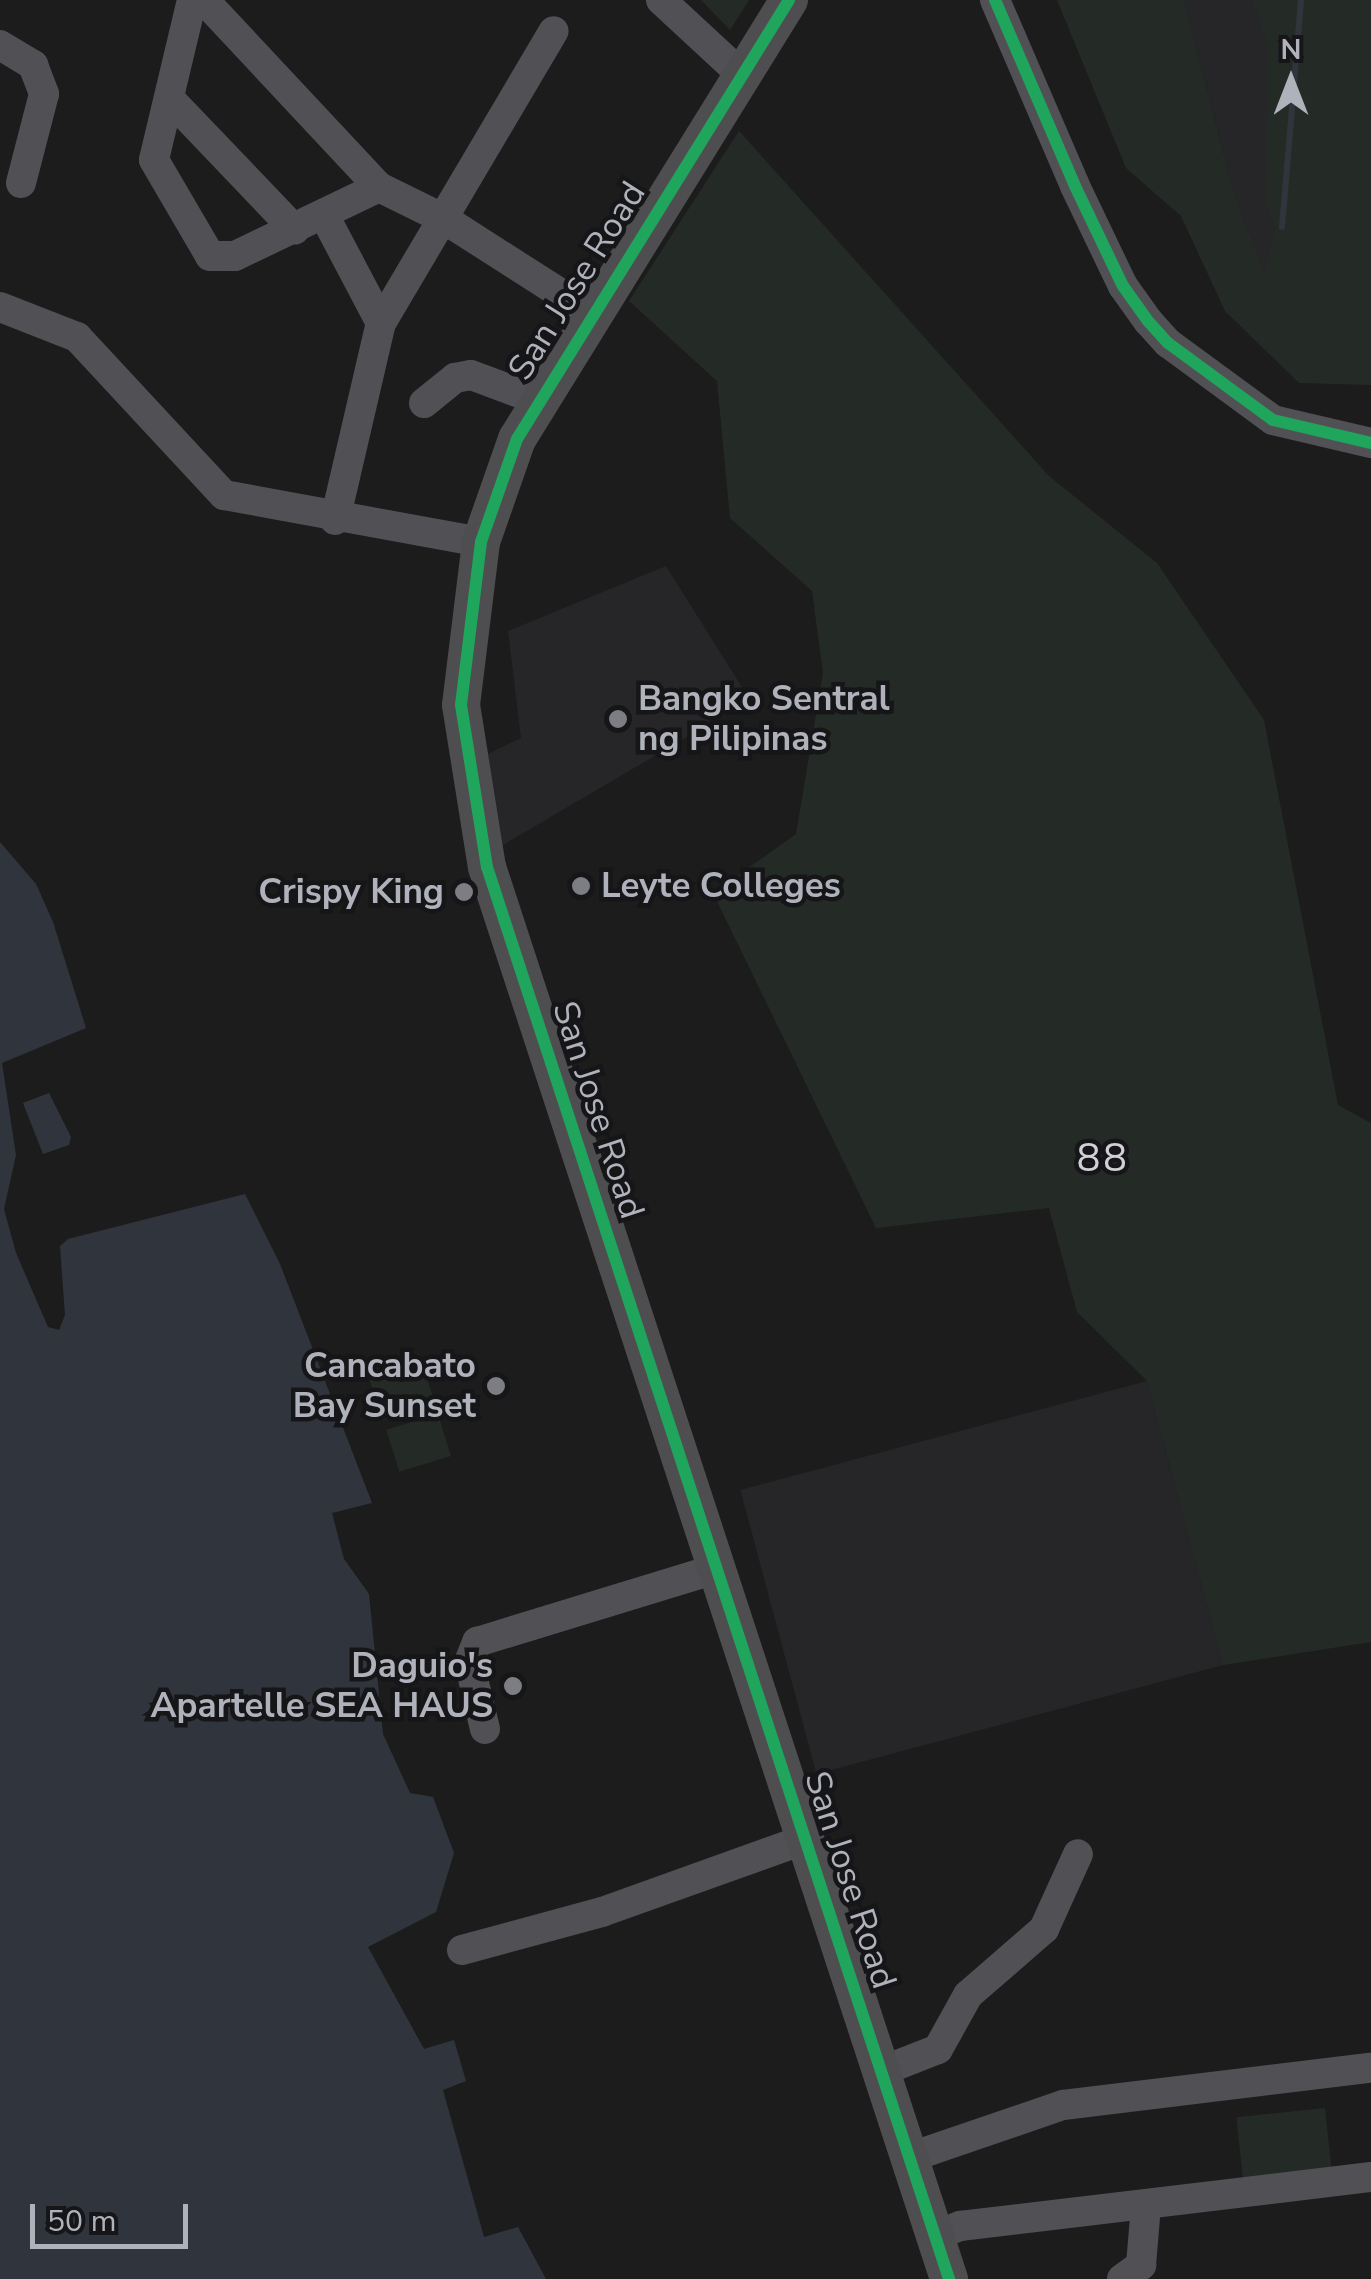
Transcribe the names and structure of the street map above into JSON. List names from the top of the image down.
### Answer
{
  "streets": {
    "main road": ["San Jose Road"]
  },
  "districts": ["88"],
  "places": [
    "Bangko Sentral ng Pilipinas",
    "Leyte Colleges",
    "Crispy King",
    "Cancabato Bay Sunset",
    "Daguio's Apartelle SEA HAUS"
  ],
  "scale_bar": "50 m",
  "north": "top"
}
